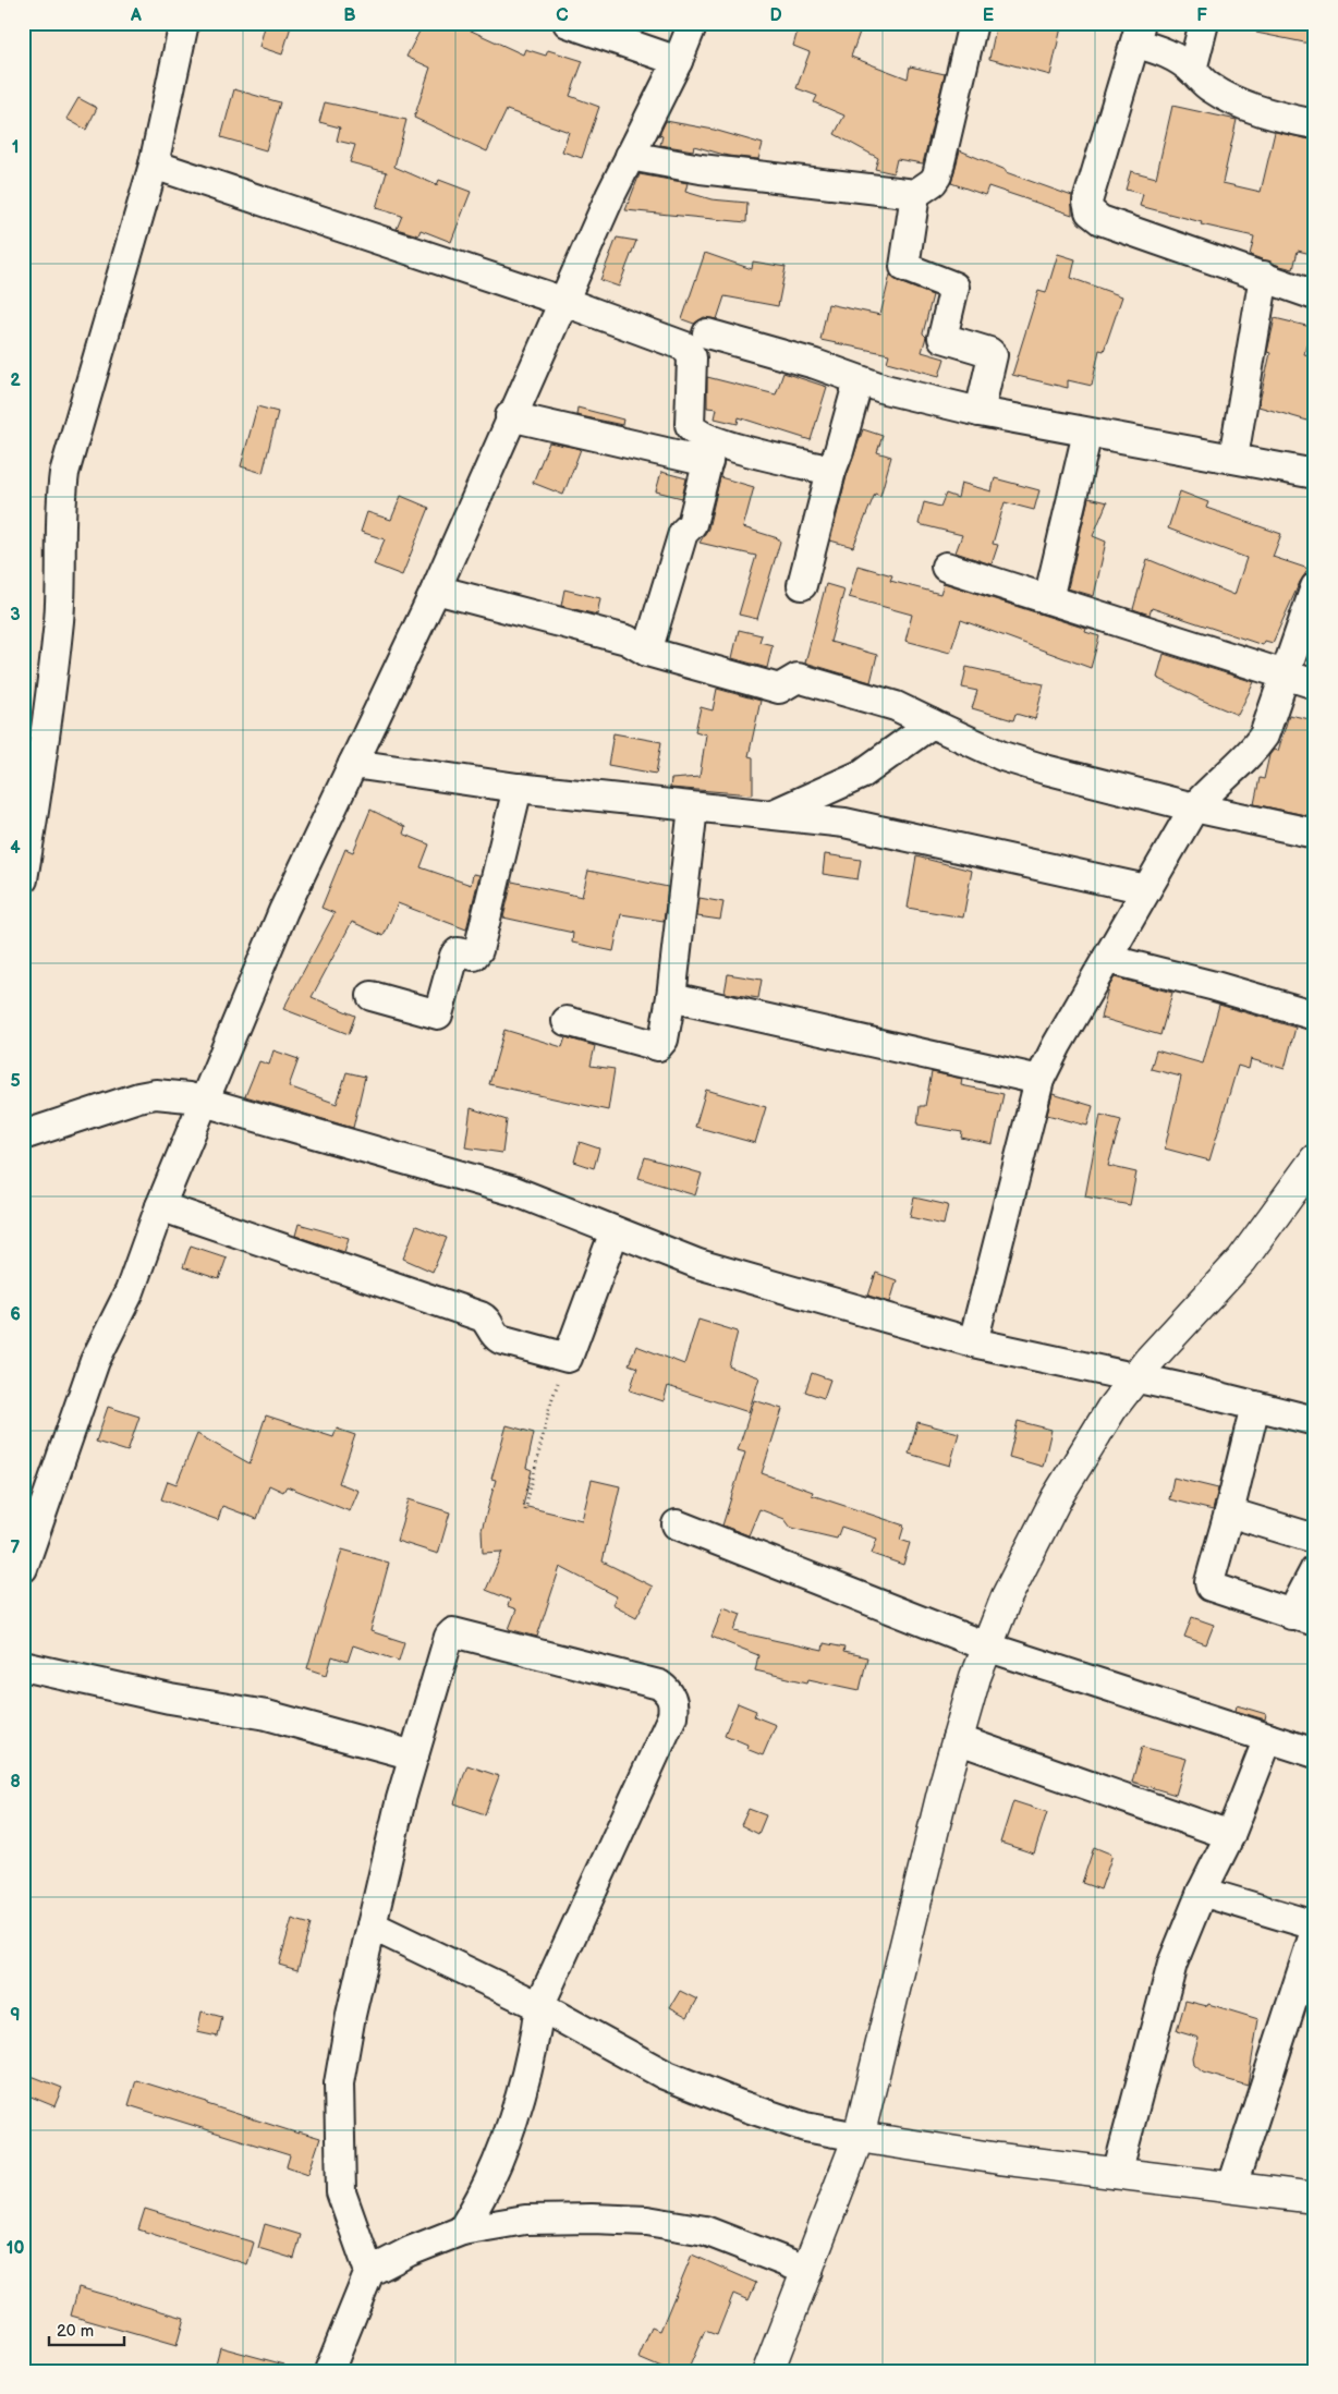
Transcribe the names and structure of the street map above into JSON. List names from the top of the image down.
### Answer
{
  "scale_bar": "20 m",
  "grid": {
    "columns": [
      "A",
      "B",
      "C",
      "D",
      "E",
      "F"
    ],
    "rows": [
      "1",
      "2",
      "3",
      "4",
      "5",
      "6",
      "7",
      "8",
      "9",
      "10"
    ]
  }
}
